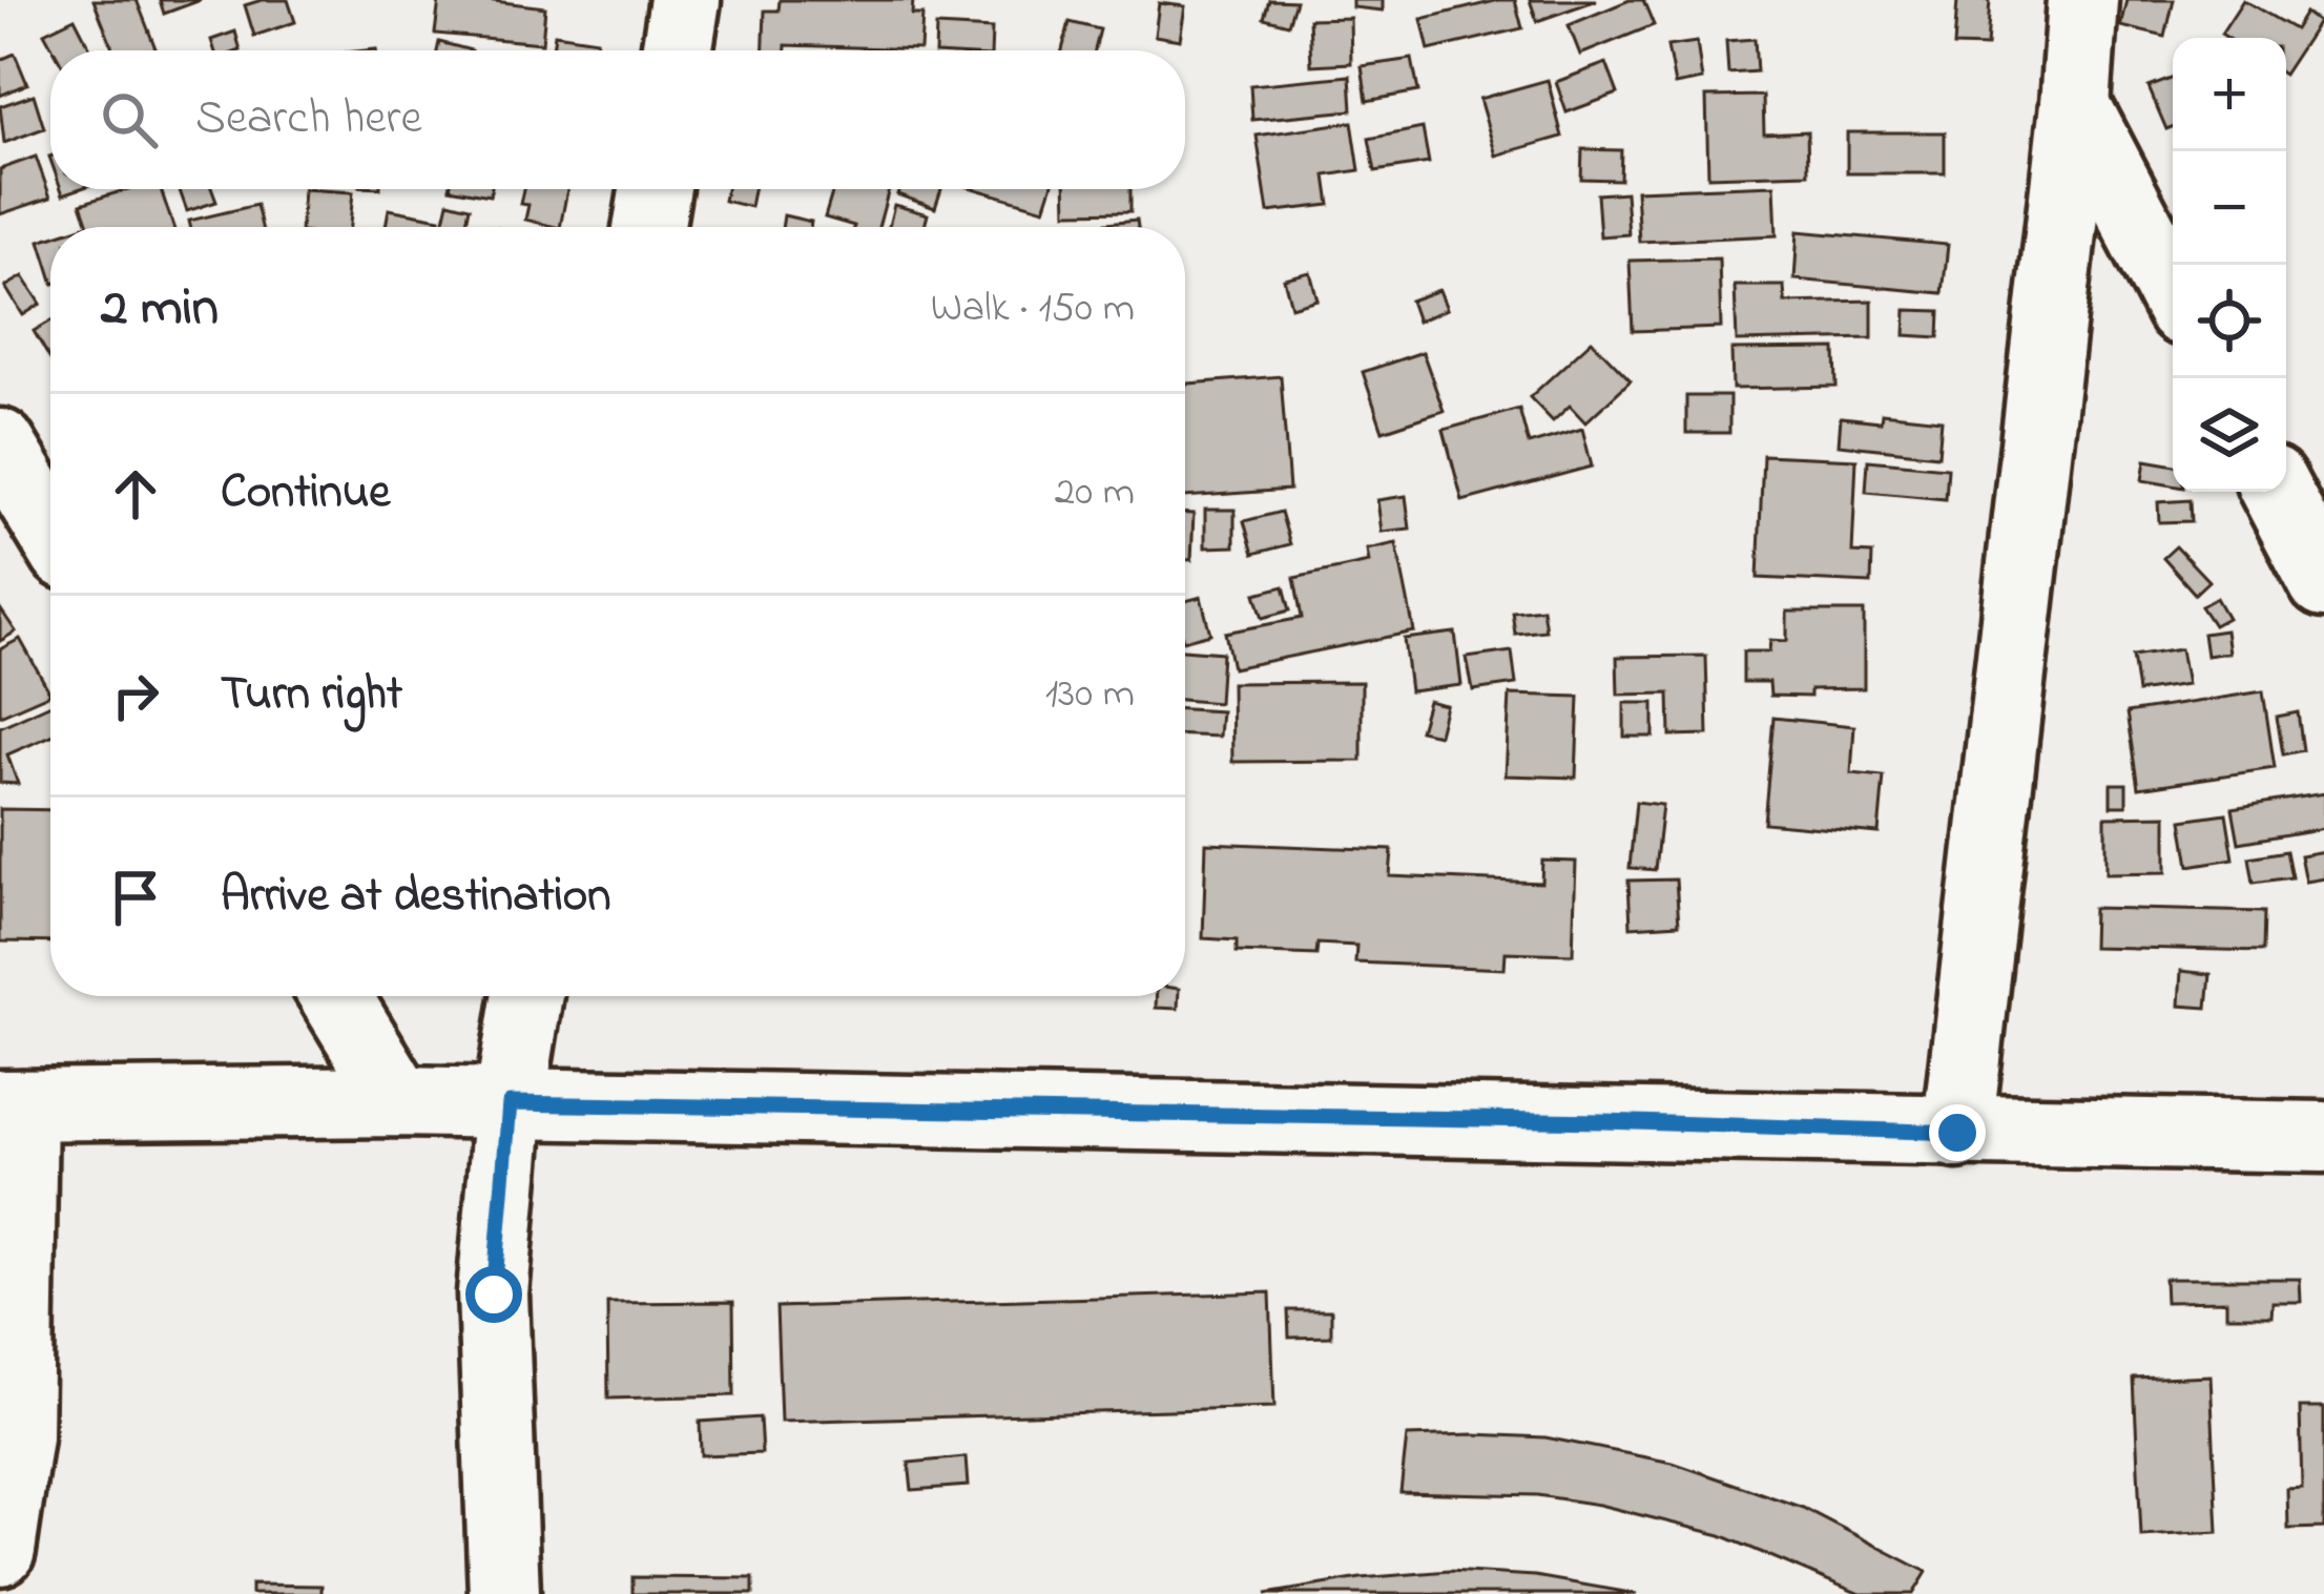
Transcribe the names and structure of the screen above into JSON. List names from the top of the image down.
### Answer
{
  "page": {
    "map_buttons": ["+", "−"],
    "search": "Search here",
    "heading": ["2 min", "Walk · 150 m"],
    "list": [
      ["Continue", "20 m"],
      ["Turn right", "130 m"],
      "Arrive at destination"
    ]
  }
}
